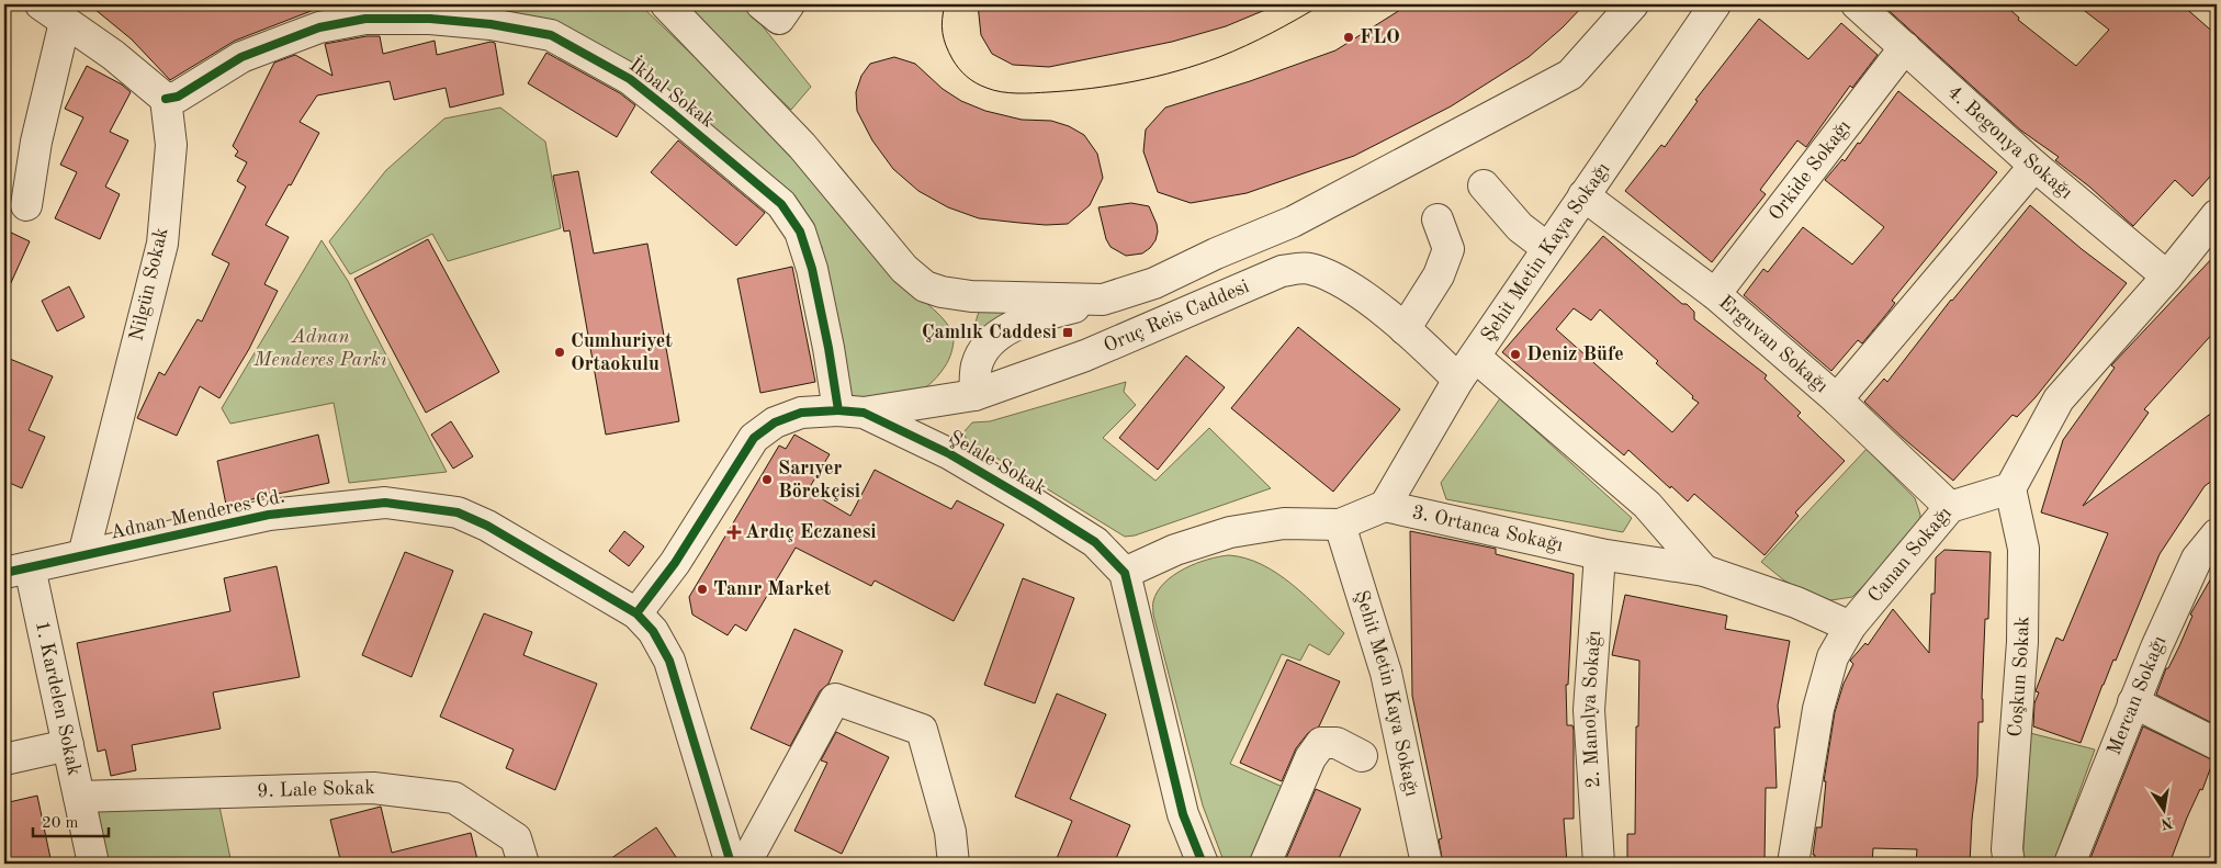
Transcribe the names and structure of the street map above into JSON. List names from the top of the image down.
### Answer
{
  "streets": {
    "street": [
      "İkbal Sokak",
      "4. Begonya Sokağı",
      "Orkide Sokağı",
      "Şehit Metin Kaya Sokağı",
      "Nilgün Sokak",
      "Oruç Reis Caddesi",
      "Erguvan Sokağı",
      "Şelale Sokak",
      "Adnan Menderes Cd.",
      "3. Ortanca Sokağı",
      "Canan Sokağı",
      "Coşkun Sokak",
      "Mercan Sokağı",
      "1. Kardelen Sokak",
      "2. Manolya Sokağı",
      "9. Lale Sokak"
    ]
  },
  "crossings": [
    ["İkbal Sokak", "Nilgün Sokak"],
    ["İkbal Sokak", "Oruç Reis Caddesi"],
    ["İkbal Sokak", "Şelale Sokak"],
    ["4. Begonya Sokağı", "Orkide Sokağı"],
    ["Orkide Sokağı", "Erguvan Sokağı"],
    ["Şehit Metin Kaya Sokağı", "Oruç Reis Caddesi"],
    ["Şehit Metin Kaya Sokağı", "Erguvan Sokağı"],
    ["Şehit Metin Kaya Sokağı", "3. Ortanca Sokağı"],
    ["Nilgün Sokak", "Adnan Menderes Cd."],
    ["Oruç Reis Caddesi", "Şelale Sokak"],
    ["Oruç Reis Caddesi", "3. Ortanca Sokağı"],
    ["Erguvan Sokağı", "Canan Sokağı"],
    ["Şelale Sokak", "Adnan Menderes Cd."],
    ["Şelale Sokak", "3. Ortanca Sokağı"],
    ["Adnan Menderes Cd.", "1. Kardelen Sokak"],
    ["3. Ortanca Sokağı", "Canan Sokağı"],
    ["3. Ortanca Sokağı", "2. Manolya Sokağı"],
    ["Canan Sokağı", "Coşkun Sokak"],
    ["1. Kardelen Sokak", "9. Lale Sokak"]
  ],
  "parks": ["Adnan Menderes Parkı"],
  "places": {
    "other": [
      "FLO",
      "Cumhuriyet Ortaokulu",
      "Deniz Büfe",
      "Sarıyer Börekçisi",
      "Tanır Market"
    ],
    "transit": ["Çamlık Caddesi"],
    "health": ["Ardıç Eczanesi"]
  },
  "scale_bar": "20 m",
  "north": "bottom"
}
